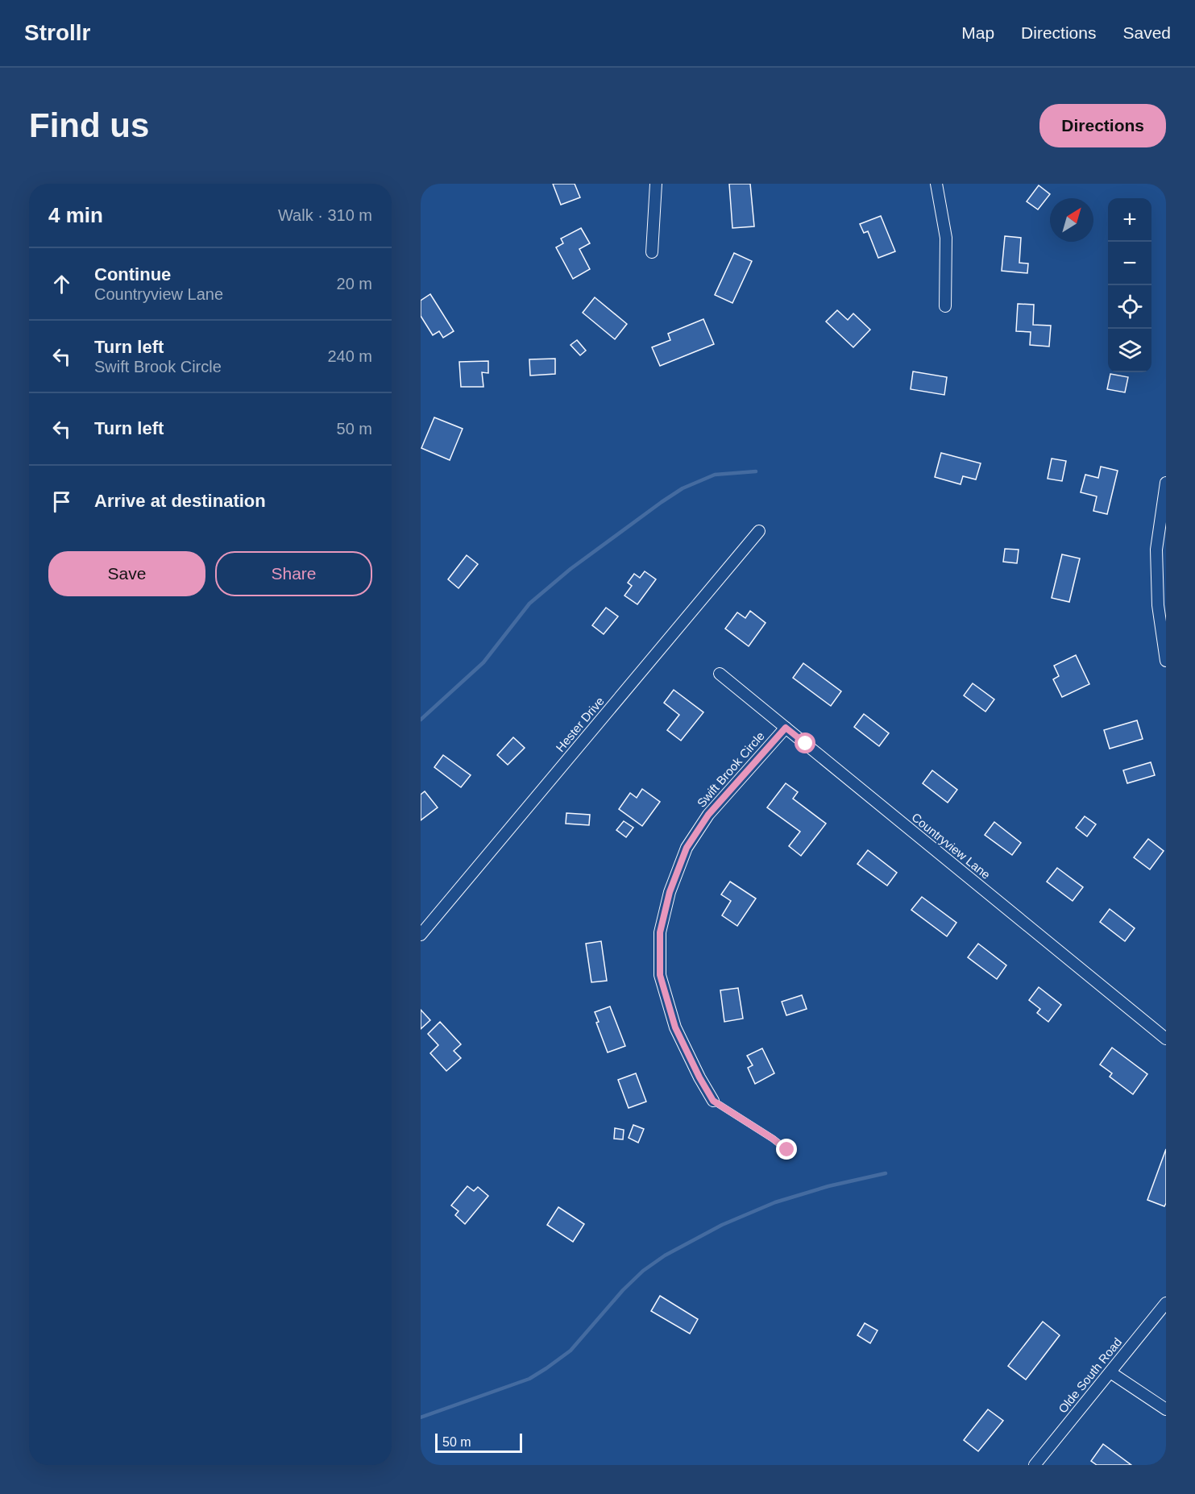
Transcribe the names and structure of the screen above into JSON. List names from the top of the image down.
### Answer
{
  "streets": {
    "street": [
      "Hester Drive",
      "Swift Brook Circle",
      "Countryview Lane",
      "Olde South Road"
    ]
  },
  "crossings": [
    ["Swift Brook Circle", "Countryview Lane"]
  ],
  "scale_bar": "50 m",
  "north": "top right",
  "page": {
    "header": "Strollr",
    "nav": ["Map", "Directions", "Saved"],
    "buttons": [
      "Directions",
      ["Save", "Share"]
    ],
    "title": "Find us",
    "heading": ["4 min", "Walk · 310 m"],
    "map_buttons": ["+", "−"],
    "list": [
      ["Continue", "Countryview Lane", "20 m"],
      ["Turn left", "Swift Brook Circle", "240 m"],
      ["Turn left", "50 m"],
      "Arrive at destination"
    ],
    "scale": "50 m"
  }
}
